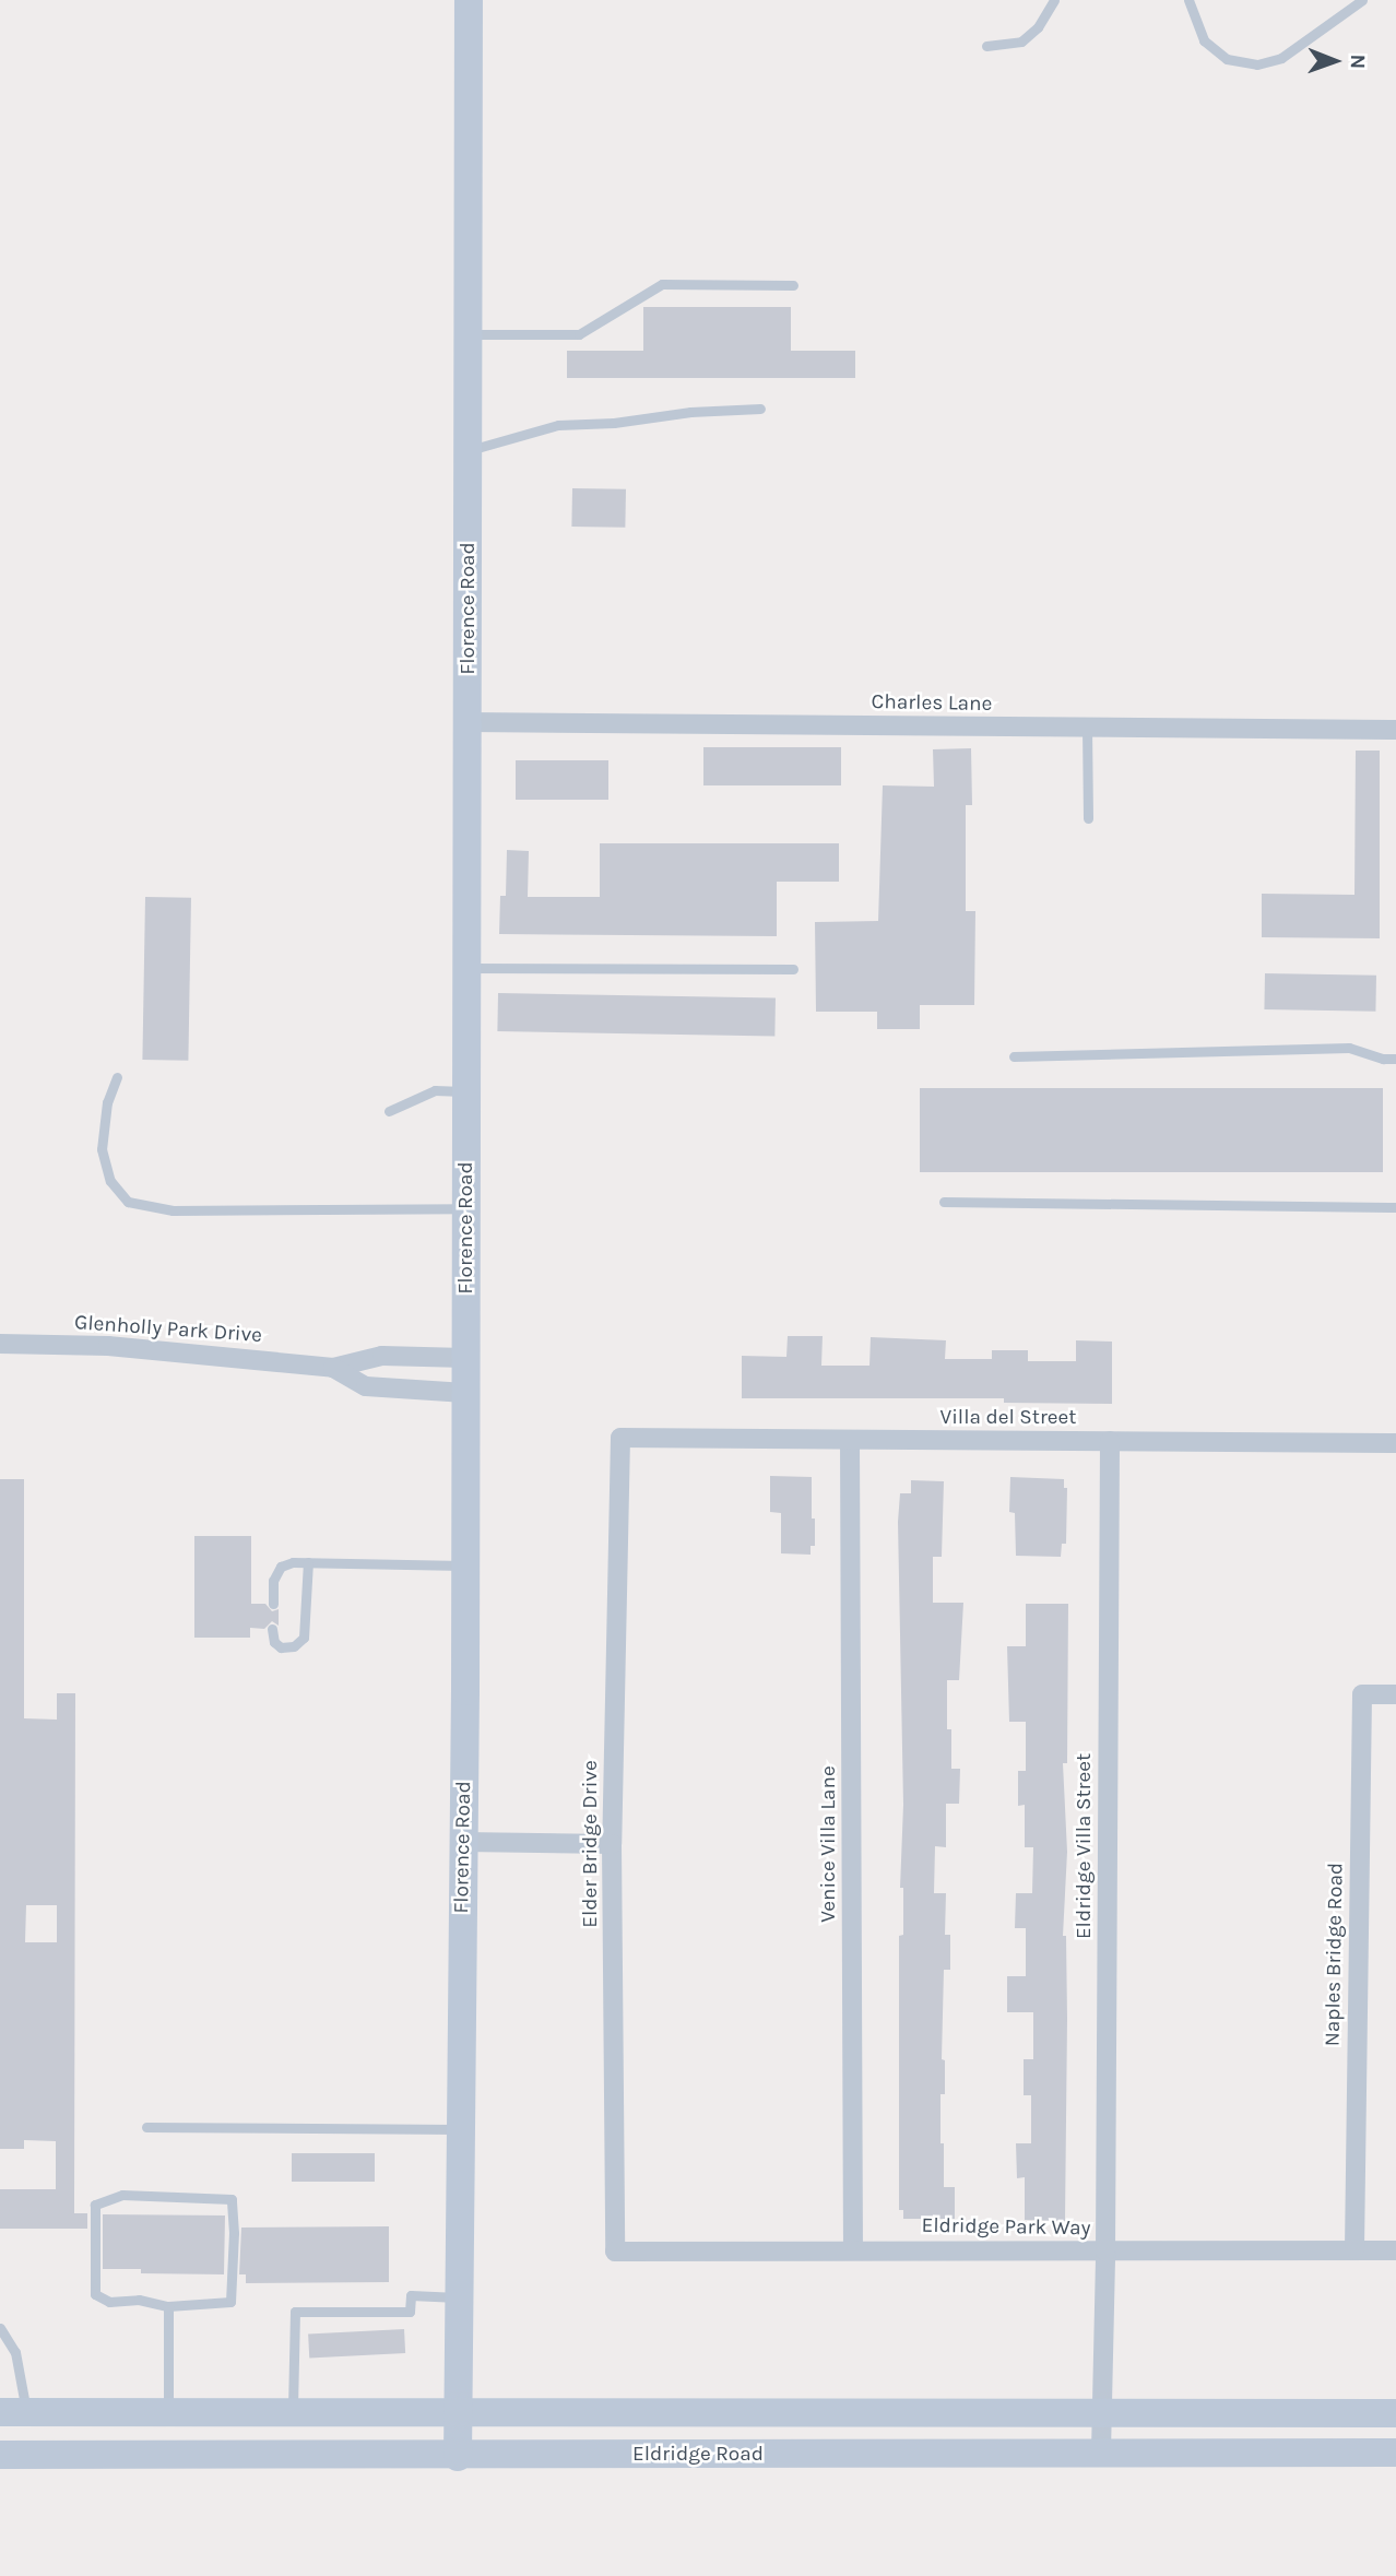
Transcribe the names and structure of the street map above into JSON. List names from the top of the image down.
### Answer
{
  "streets": {
    "main road": ["Florence Road", "Eldridge Road"],
    "street": [
      "Charles Lane",
      "Glenholly Park Drive",
      "Villa del Street",
      "Elder Bridge Drive",
      "Venice Villa Lane",
      "Eldridge Villa Street",
      "Naples Bridge Road",
      "Eldridge Park Way"
    ]
  },
  "crossings": [
    ["Florence Road", "Charles Lane"],
    ["Florence Road", "Glenholly Park Drive"],
    ["Florence Road", "Eldridge Road"],
    ["Villa del Street", "Elder Bridge Drive"],
    ["Villa del Street", "Venice Villa Lane"],
    ["Villa del Street", "Eldridge Villa Street"],
    ["Elder Bridge Drive", "Eldridge Park Way"],
    ["Venice Villa Lane", "Eldridge Park Way"],
    ["Eldridge Villa Street", "Eldridge Park Way"],
    ["Eldridge Villa Street", "Eldridge Road"],
    ["Naples Bridge Road", "Eldridge Park Way"]
  ],
  "north": "right"
}
